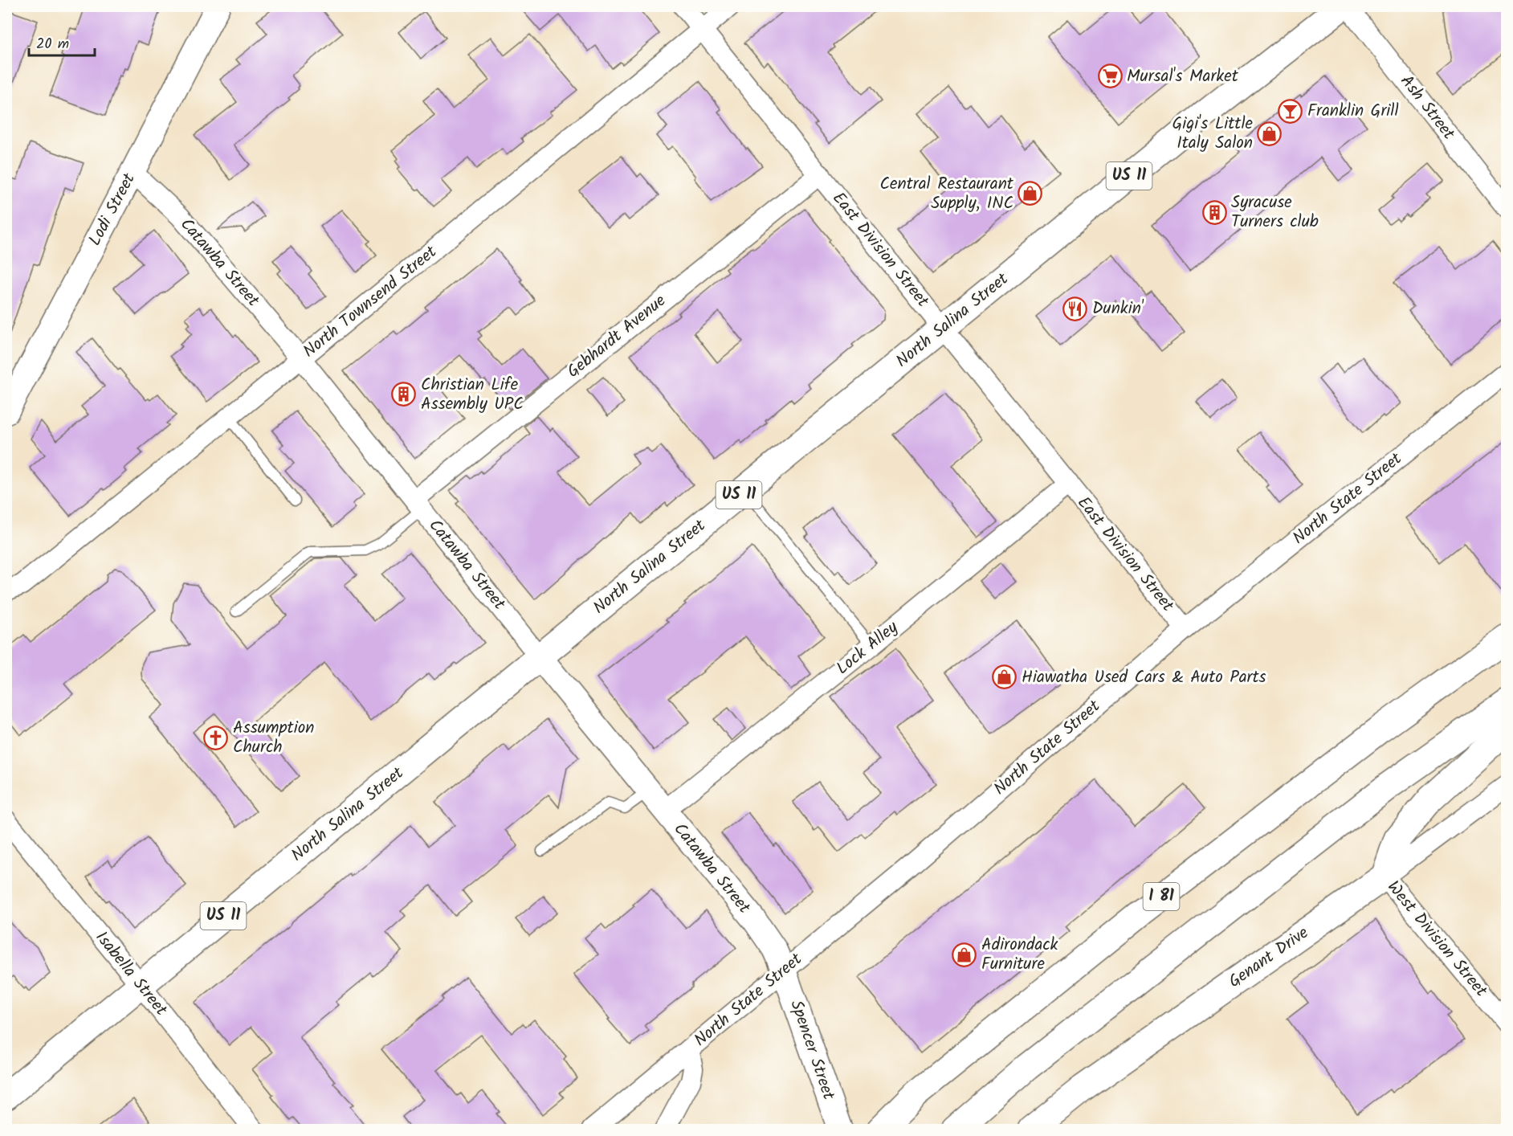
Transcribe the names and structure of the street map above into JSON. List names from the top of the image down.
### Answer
{
  "streets": {
    "main road": [
      "US 11",
      "North Salina Street",
      "I 81",
      "Genant Drive"
    ],
    "street": [
      "Ash Street",
      "Lodi Street",
      "East Division Street",
      "Catawba Street",
      "North Townsend Street",
      "Gebhardt Avenue",
      "North State Street",
      "Lock Alley",
      "West Division Street",
      "Isabella Street",
      "Spencer Street"
    ]
  },
  "crossings": [
    ["Lodi Street", "Catawba Street"],
    ["East Division Street", "North Townsend Street"],
    ["East Division Street", "North Salina Street"],
    ["East Division Street", "Gebhardt Avenue"],
    ["East Division Street", "North State Street"],
    ["East Division Street", "Lock Alley"],
    ["Catawba Street", "North Townsend Street"],
    ["Catawba Street", "North Salina Street"],
    ["Catawba Street", "Gebhardt Avenue"],
    ["Catawba Street", "North State Street"],
    ["Catawba Street", "Lock Alley"],
    ["Catawba Street", "Spencer Street"],
    ["North Salina Street", "Isabella Street"],
    ["North State Street", "Spencer Street"],
    ["West Division Street", "Genant Drive"]
  ],
  "places": {
    "supermarket": ["Mursal's Market"],
    "bar": ["Franklin Grill"],
    "shop": [
      "Gigi's Little Italy Salon",
      "Central Restaurant Supply, INC",
      "Hiawatha Used Cars & Auto Parts",
      "Adirondack Furniture"
    ],
    "building": ["Syracuse Turners club", "Christian Life Assembly UPC"],
    "restaurant": ["Dunkin'"],
    "church": ["Assumption Church"]
  },
  "scale_bar": "20 m"
}
